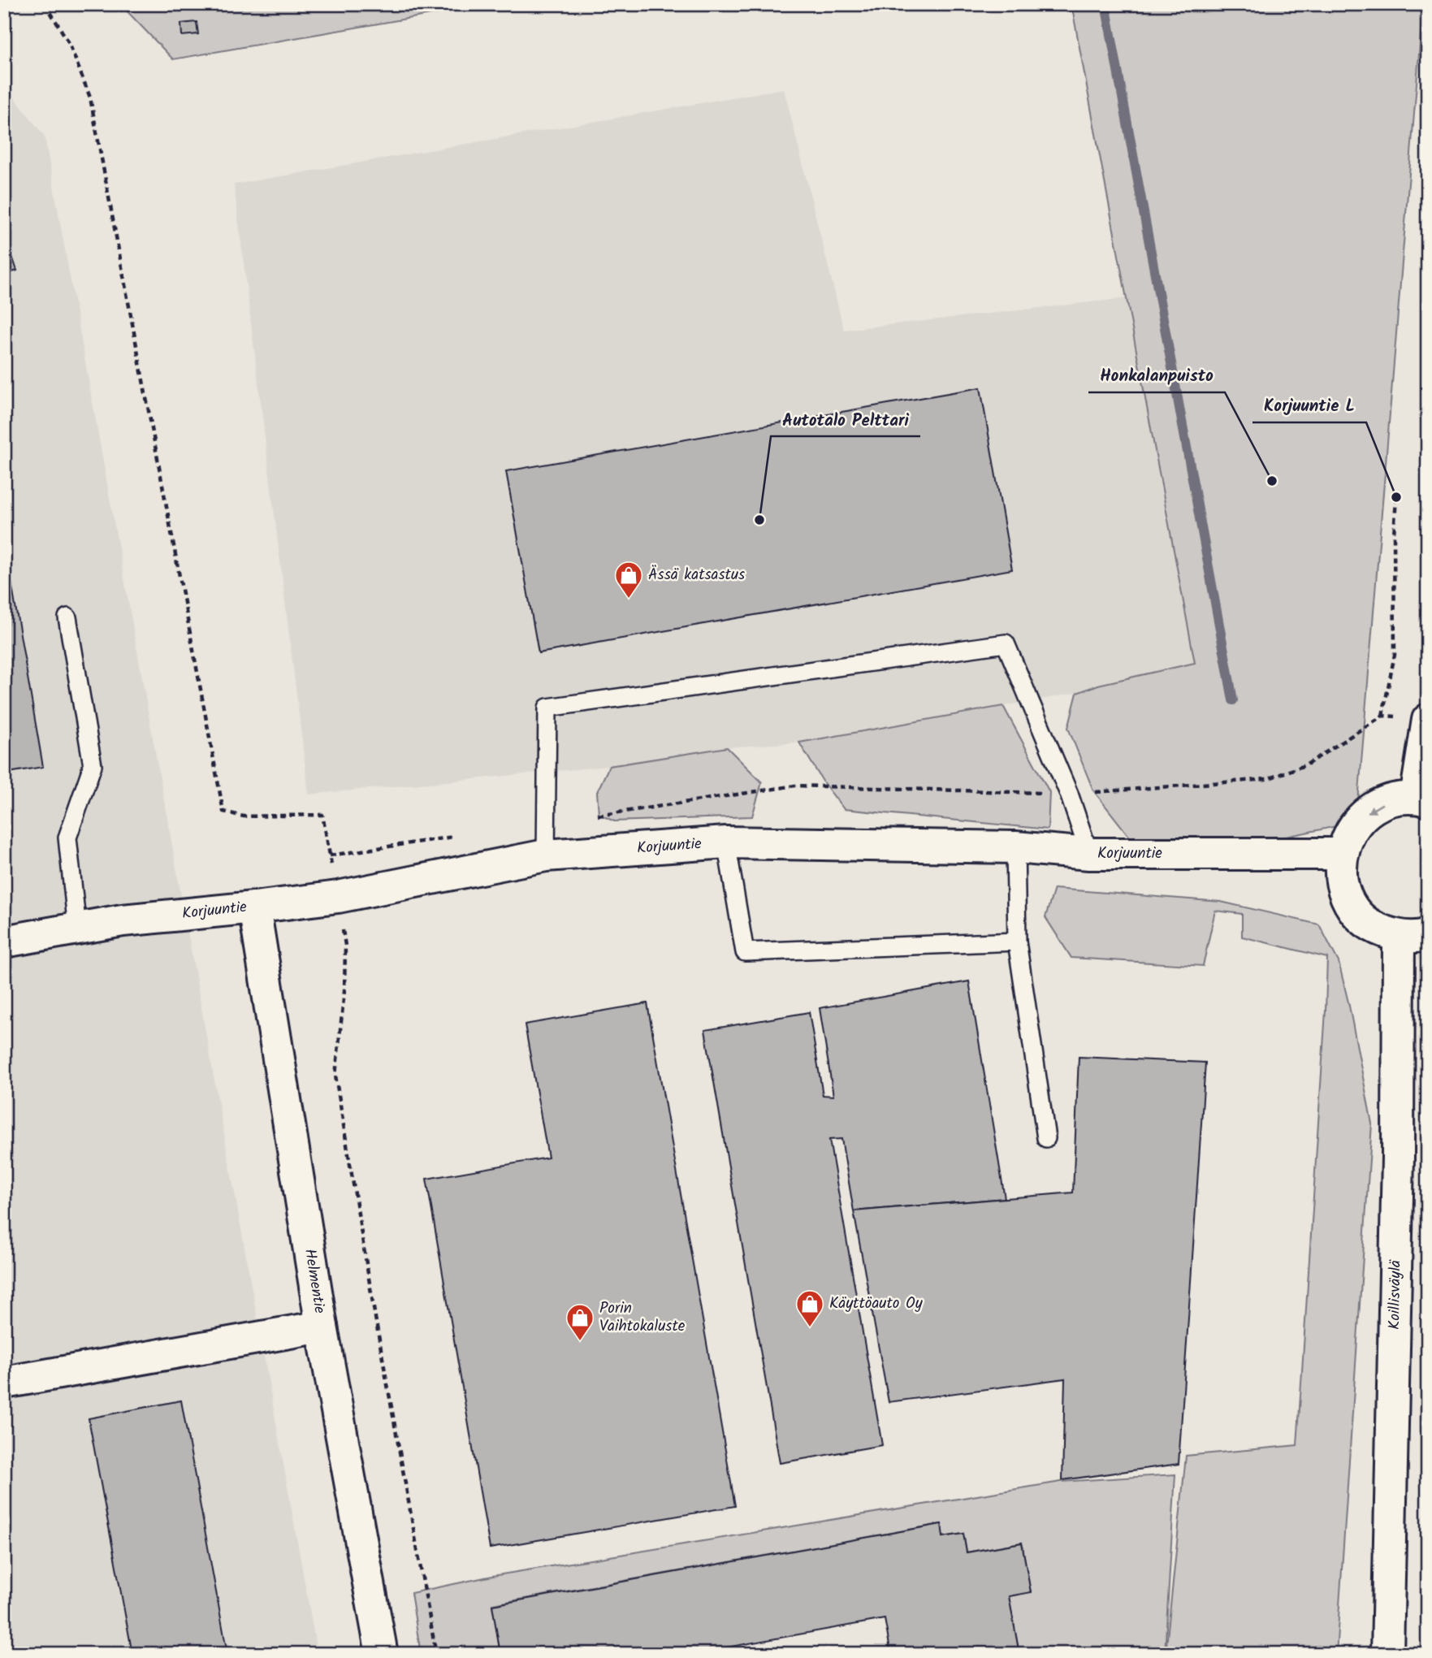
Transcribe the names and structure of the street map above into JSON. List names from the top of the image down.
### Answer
{
  "streets": {
    "street": ["Korjuuntie", "Helmentie", "Koillisväylä"]
  },
  "crossings": [
    ["Korjuuntie", "Helmentie"]
  ],
  "places": {
    "other": ["Honkalanpuisto", "Korjuuntie L", "Autotalo Pelttari"],
    "shop": ["Ässä katsastus", "Käyttöauto Oy", "Porin Vaihtokaluste"]
  }
}
